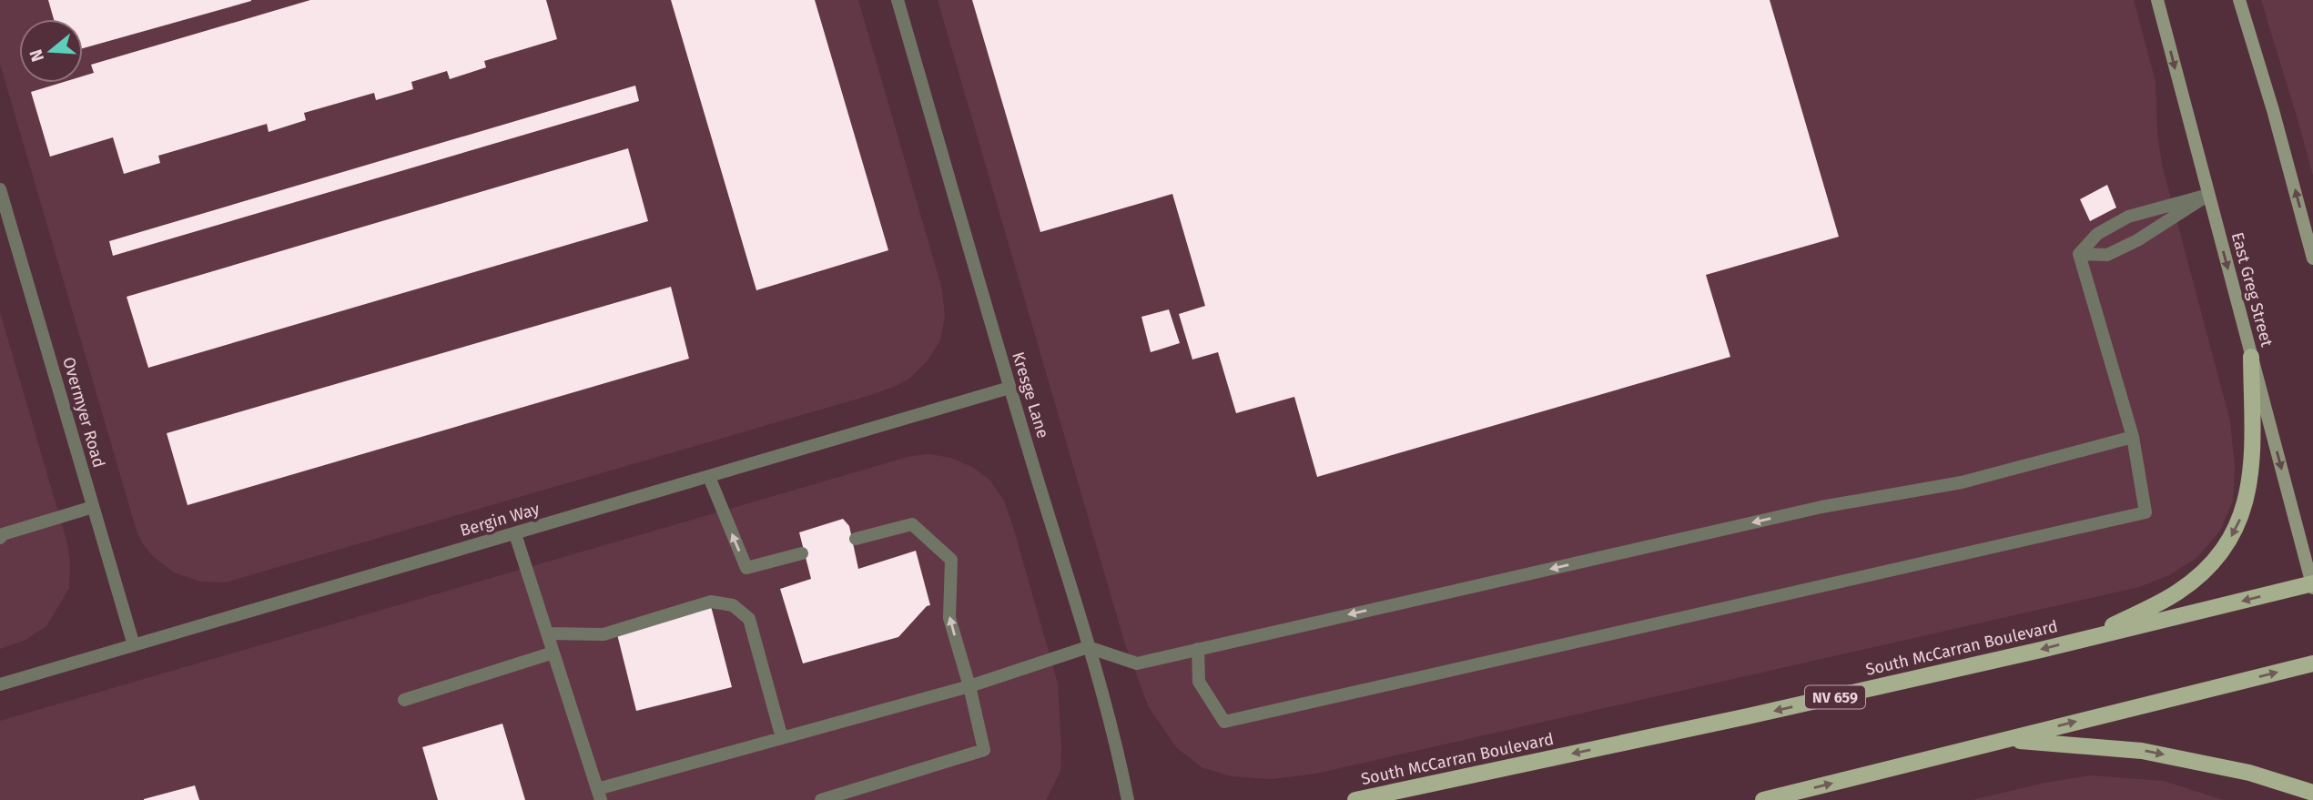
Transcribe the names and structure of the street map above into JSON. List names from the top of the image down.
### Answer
{
  "streets": {
    "main road": ["East Greg Street", "South McCarran Boulevard", "NV 659"],
    "street": ["Kresge Lane", "Overmyer Road", "Bergin Way"]
  },
  "crossings": [
    ["East Greg Street", "South McCarran Boulevard"],
    ["Kresge Lane", "Bergin Way"],
    ["Overmyer Road", "Bergin Way"]
  ],
  "north": "left"
}
